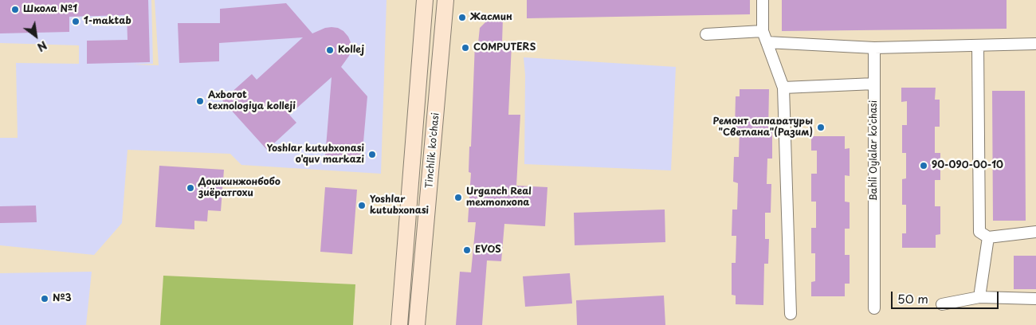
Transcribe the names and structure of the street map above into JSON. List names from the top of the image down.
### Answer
{
  "streets": {
    "main road": ["Tinchlik ko'chasi"],
    "street": ["Bahli Oylalar ko'chasi"]
  },
  "places": [
    "Школа №1",
    "Жасмин",
    "1-maktab",
    "COMPUTERS",
    "Kollej",
    "Axborot texnologiya kolleji",
    "Ремонт аппаратуры \"Светлана\"(Разим)",
    "Yoshlar kutubxonasi o'quv markazi",
    "90-090-00-10",
    "Дошкинжонбобо зиёратгохи",
    "Urganch Real mexmonxona",
    "Yoshlar kutubxonasi",
    "EVOS",
    "№3"
  ],
  "scale_bar": "50 m",
  "north": "bottom right"
}
